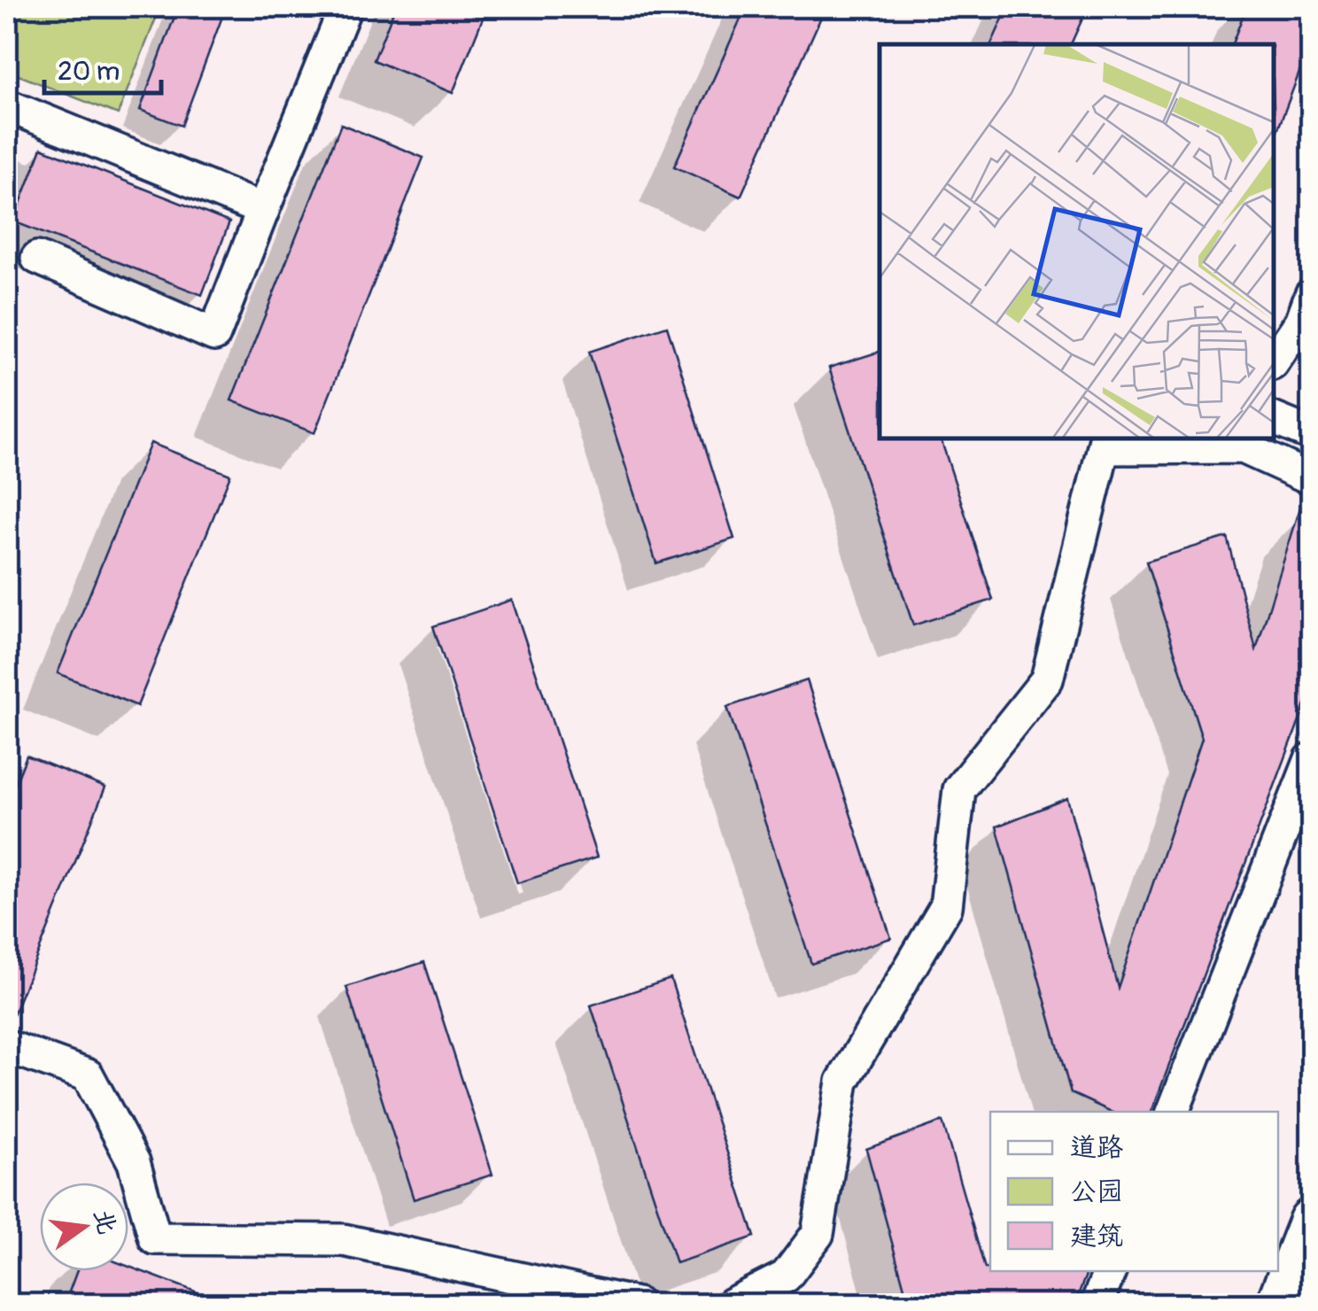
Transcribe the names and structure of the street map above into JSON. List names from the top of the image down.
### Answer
{
  "legend": ["道路", "公园", "建筑"],
  "scale_bar": "20 m",
  "north": "right"
}
